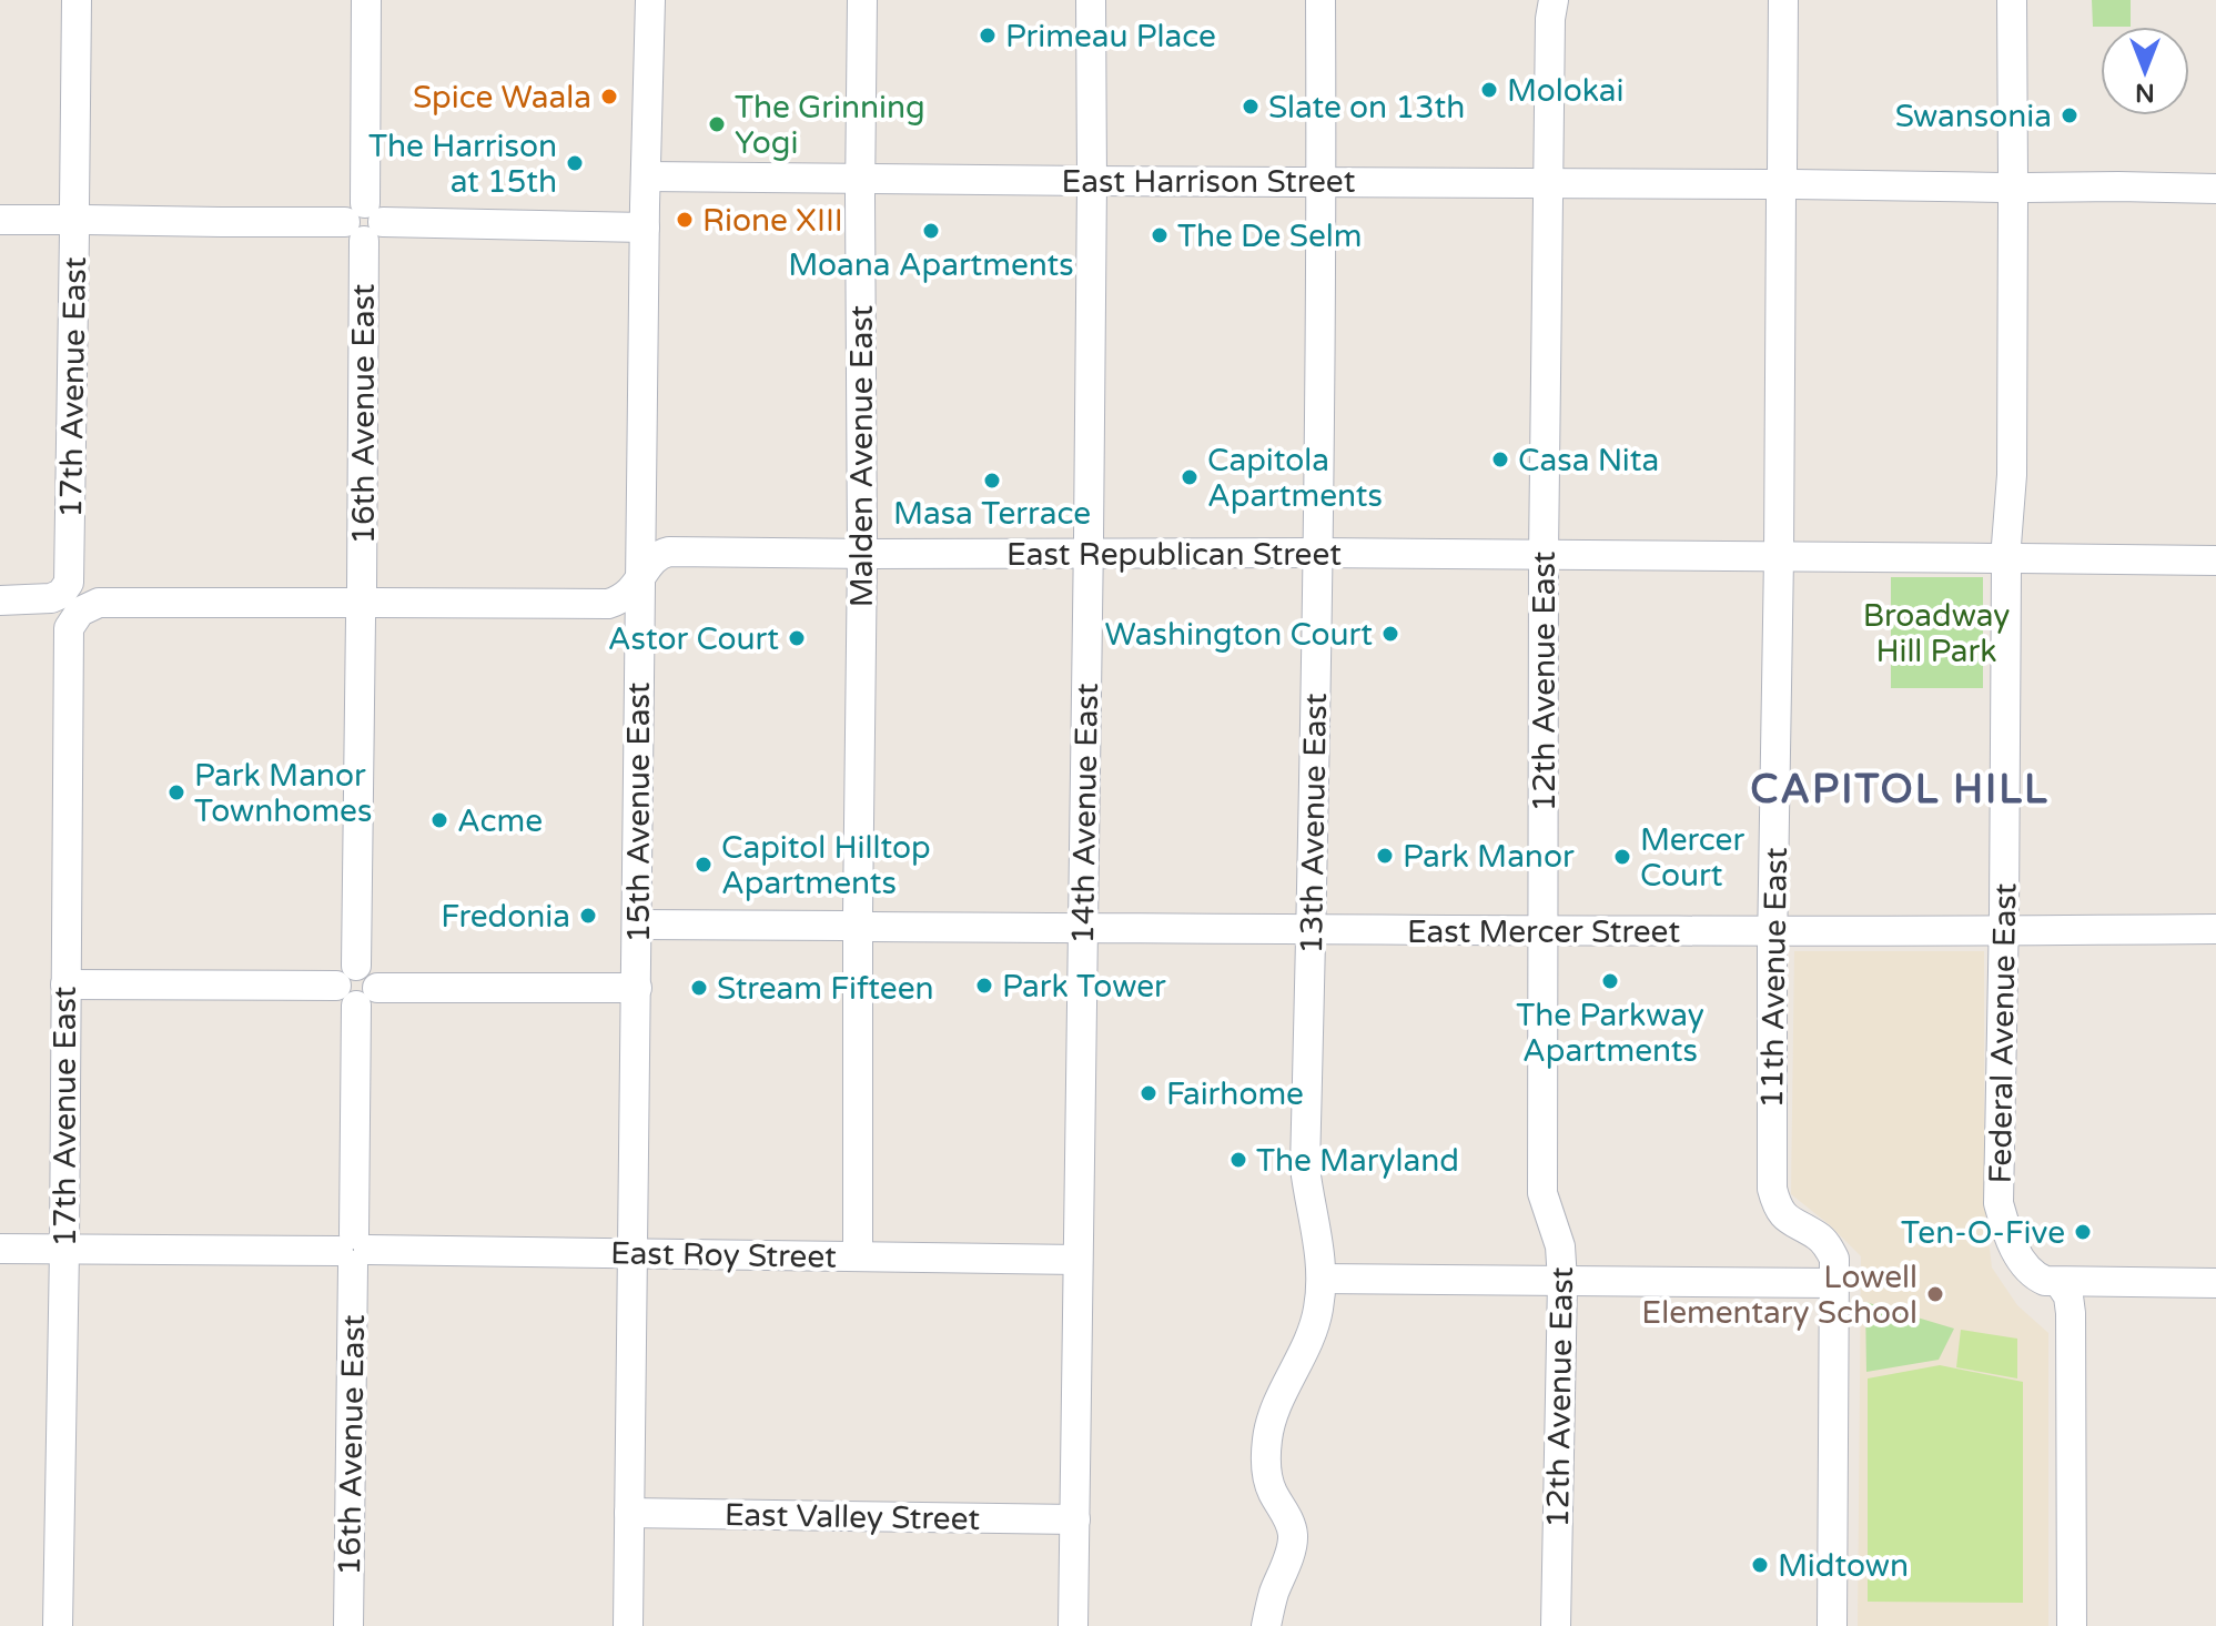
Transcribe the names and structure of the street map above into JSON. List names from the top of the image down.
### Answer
{
  "streets": {
    "street": [
      "East Harrison Street",
      "17th Avenue East",
      "16th Avenue East",
      "Malden Avenue East",
      "East Republican Street",
      "12th Avenue East",
      "15th Avenue East",
      "14th Avenue East",
      "13th Avenue East",
      "East Mercer Street",
      "11th Avenue East",
      "Federal Avenue East",
      "East Roy Street",
      "East Valley Street"
    ]
  },
  "crossings": [
    ["East Harrison Street", "Malden Avenue East"],
    ["East Harrison Street", "12th Avenue East"],
    ["East Harrison Street", "15th Avenue East"],
    ["East Harrison Street", "14th Avenue East"],
    ["East Harrison Street", "13th Avenue East"],
    ["East Harrison Street", "11th Avenue East"],
    ["East Harrison Street", "Federal Avenue East"],
    ["17th Avenue East", "East Republican Street"],
    ["17th Avenue East", "East Roy Street"],
    ["16th Avenue East", "East Republican Street"],
    ["16th Avenue East", "East Roy Street"],
    ["Malden Avenue East", "East Republican Street"],
    ["Malden Avenue East", "East Mercer Street"],
    ["Malden Avenue East", "East Roy Street"],
    ["East Republican Street", "12th Avenue East"],
    ["East Republican Street", "15th Avenue East"],
    ["East Republican Street", "14th Avenue East"],
    ["East Republican Street", "13th Avenue East"],
    ["East Republican Street", "11th Avenue East"],
    ["East Republican Street", "Federal Avenue East"],
    ["12th Avenue East", "East Mercer Street"],
    ["15th Avenue East", "East Mercer Street"],
    ["15th Avenue East", "East Roy Street"],
    ["15th Avenue East", "East Valley Street"],
    ["14th Avenue East", "East Mercer Street"],
    ["14th Avenue East", "East Roy Street"],
    ["14th Avenue East", "East Valley Street"],
    ["13th Avenue East", "East Mercer Street"],
    ["East Mercer Street", "11th Avenue East"],
    ["East Mercer Street", "Federal Avenue East"]
  ],
  "districts": ["CAPITOL HILL"],
  "parks": ["Broadway Hill Park"],
  "places": [
    "Primeau Place",
    "Molokai",
    "Spice Waala",
    "Slate on 13th",
    "Swansonia",
    "The Grinning Yogi",
    "The Harrison at 15th",
    "Rione XIII",
    "Moana Apartments",
    "The De Selm",
    "Casa Nita",
    "Capitola Apartments",
    "Masa Terrace",
    "Washington Court",
    "Astor Court",
    "Park Manor Townhomes",
    "Acme",
    "Park Manor",
    "Mercer Court",
    "Capitol Hilltop Apartments",
    "Fredonia",
    "The Parkway Apartments",
    "Park Tower",
    "Stream Fifteen",
    "Fairhome",
    "The Maryland",
    "Ten-O-Five",
    "Lowell Elementary School",
    "Midtown"
  ],
  "north": "bottom"
}
